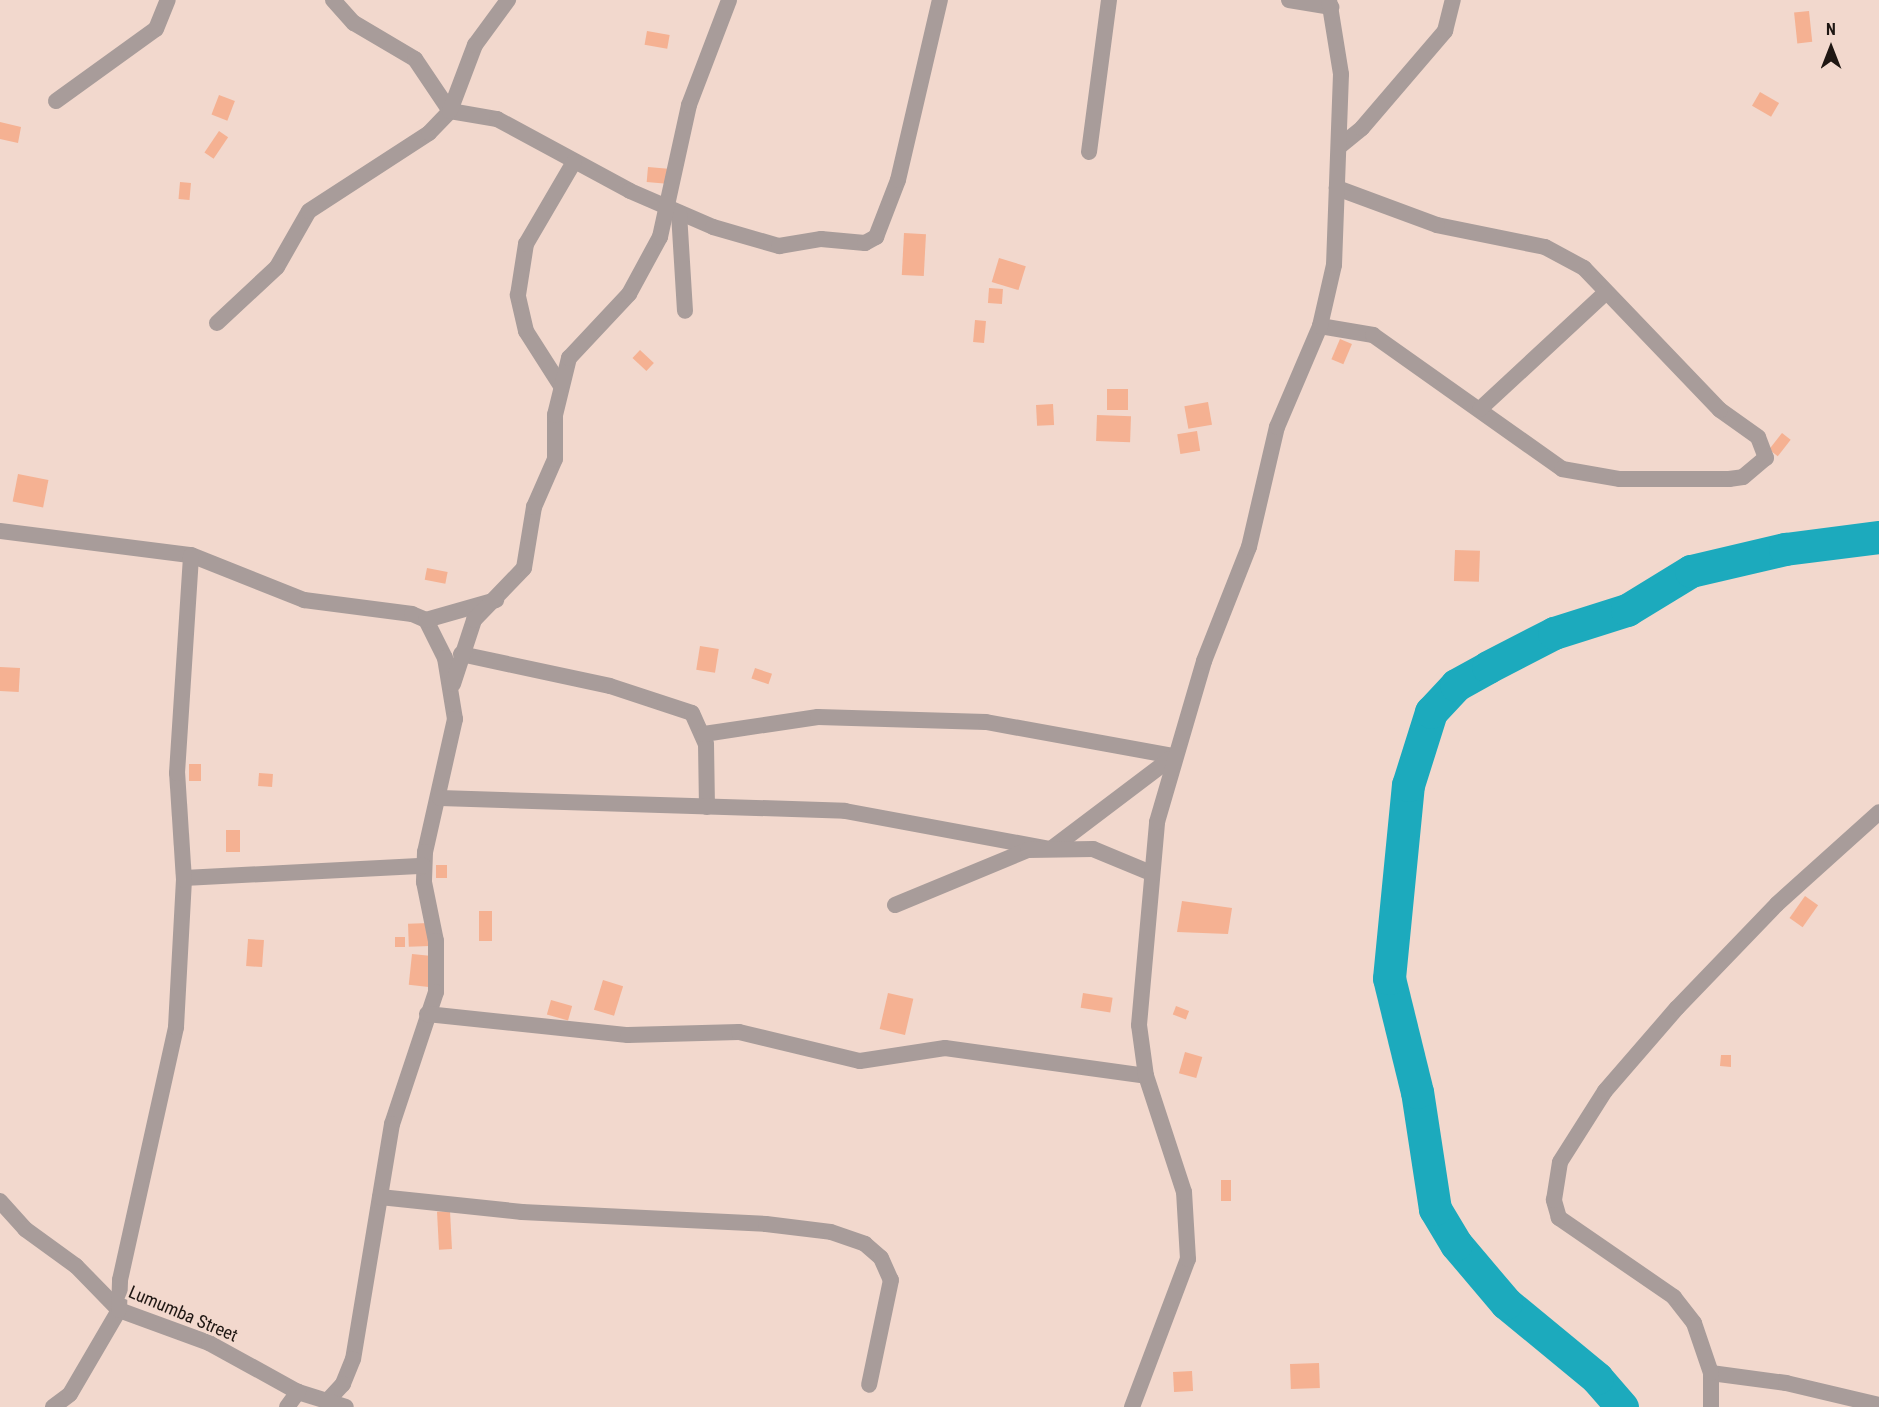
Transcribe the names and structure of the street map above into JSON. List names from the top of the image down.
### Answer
{
  "streets": {
    "street": ["Lumumba Street"]
  },
  "north": "top"
}
